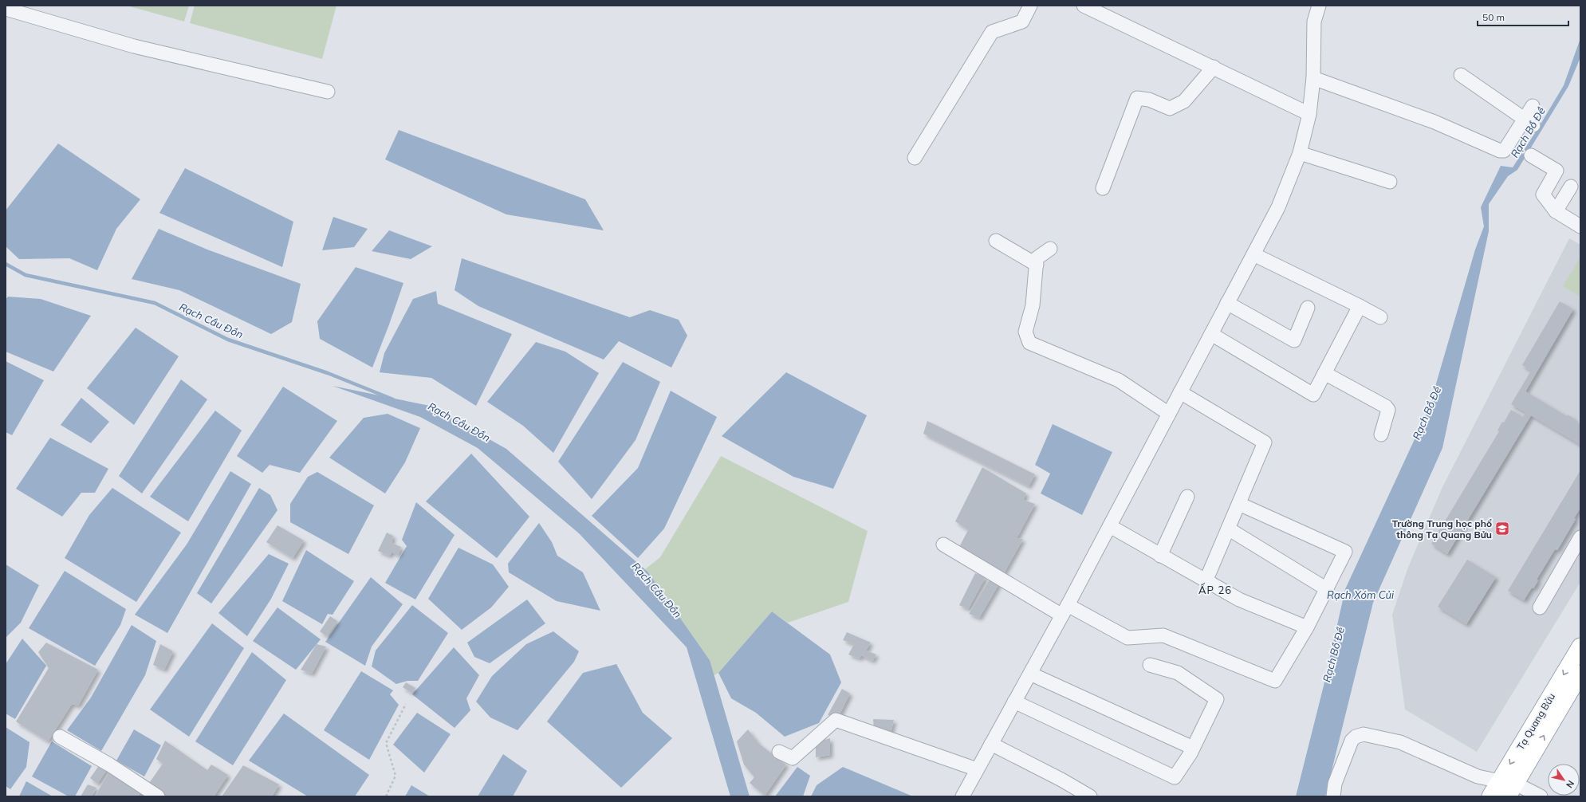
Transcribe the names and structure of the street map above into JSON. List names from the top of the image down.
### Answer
{
  "streets": {
    "main road": ["Tạ Quang Bửu"]
  },
  "districts": ["ẤP 26"],
  "water": ["Rạch Bồ Đề", "Rạch Cầu Đồn", "Rạch Xóm Củi"],
  "places": {
    "school or university": ["Trường Trung học phổ thông Tạ Quang Bửu"]
  },
  "scale_bar": "50 m",
  "north": "bottom right"
}
